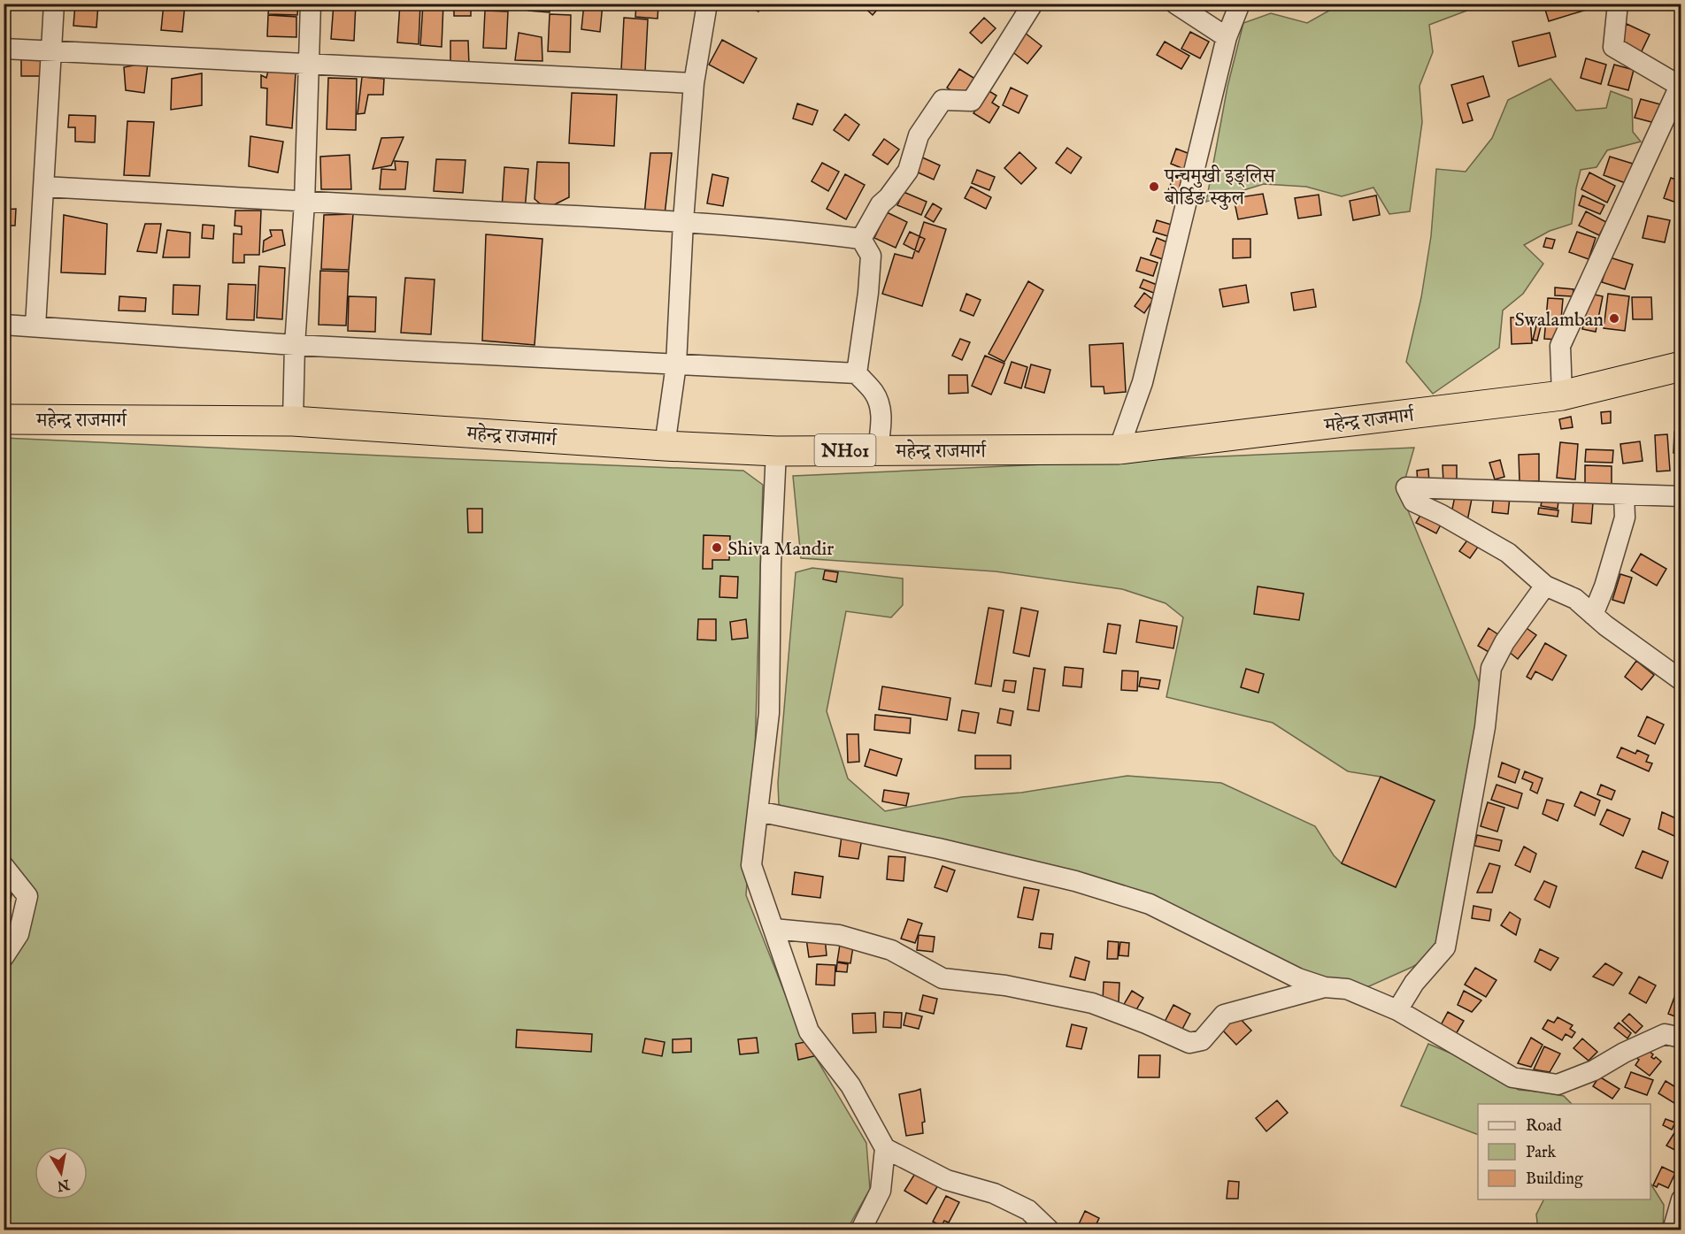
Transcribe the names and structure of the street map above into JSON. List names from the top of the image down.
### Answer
{
  "streets": {
    "highway": ["महेन्द्र राजमार्ग", "NH01"]
  },
  "places": ["पन्चमुखी इङ्लिस बोर्डिङ स्कुल", "Swalamban", "Shiva Mandir"],
  "legend": ["Road", "Park", "Building"],
  "north": "bottom"
}
